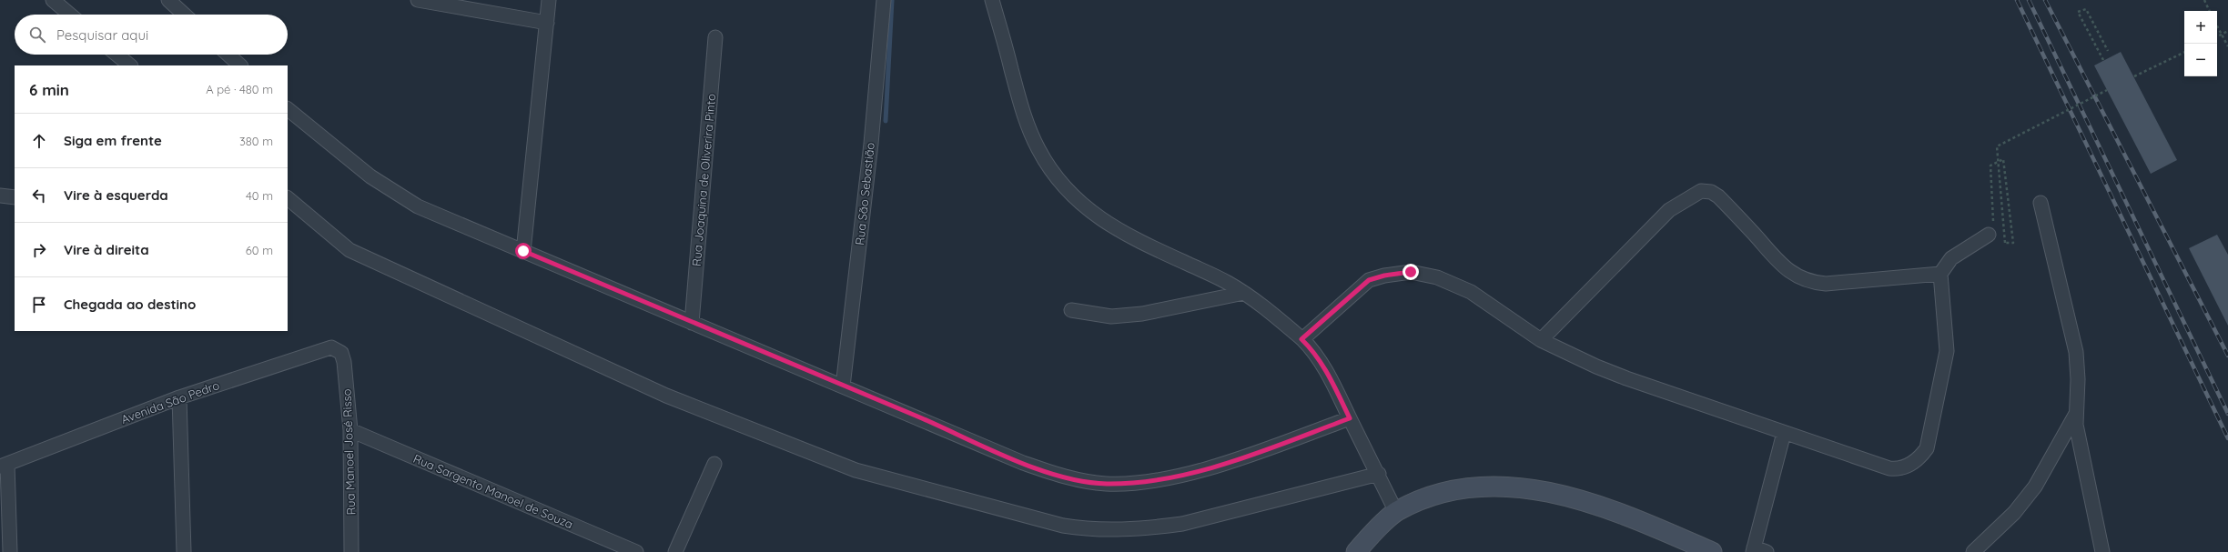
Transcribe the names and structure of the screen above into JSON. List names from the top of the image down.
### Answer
{
  "streets": {
    "street": [
      "Rua Joaquina de Oliverira Pinto",
      "Rua São Sebastião",
      "Avenida São Pedro",
      "Rua Manoel José Risso",
      "Rua Sargento Manoel de Souza"
    ]
  },
  "crossings": [
    ["Avenida São Pedro", "Rua Manoel José Risso"],
    ["Rua Manoel José Risso", "Rua Sargento Manoel de Souza"]
  ],
  "page": {
    "map_buttons": ["+", "−"],
    "search": "Pesquisar aqui",
    "heading": ["6 min", "A pé · 480 m"],
    "list": [
      ["Siga em frente", "380 m"],
      ["Vire à esquerda", "40 m"],
      ["Vire à direita", "60 m"],
      "Chegada ao destino"
    ]
  }
}
